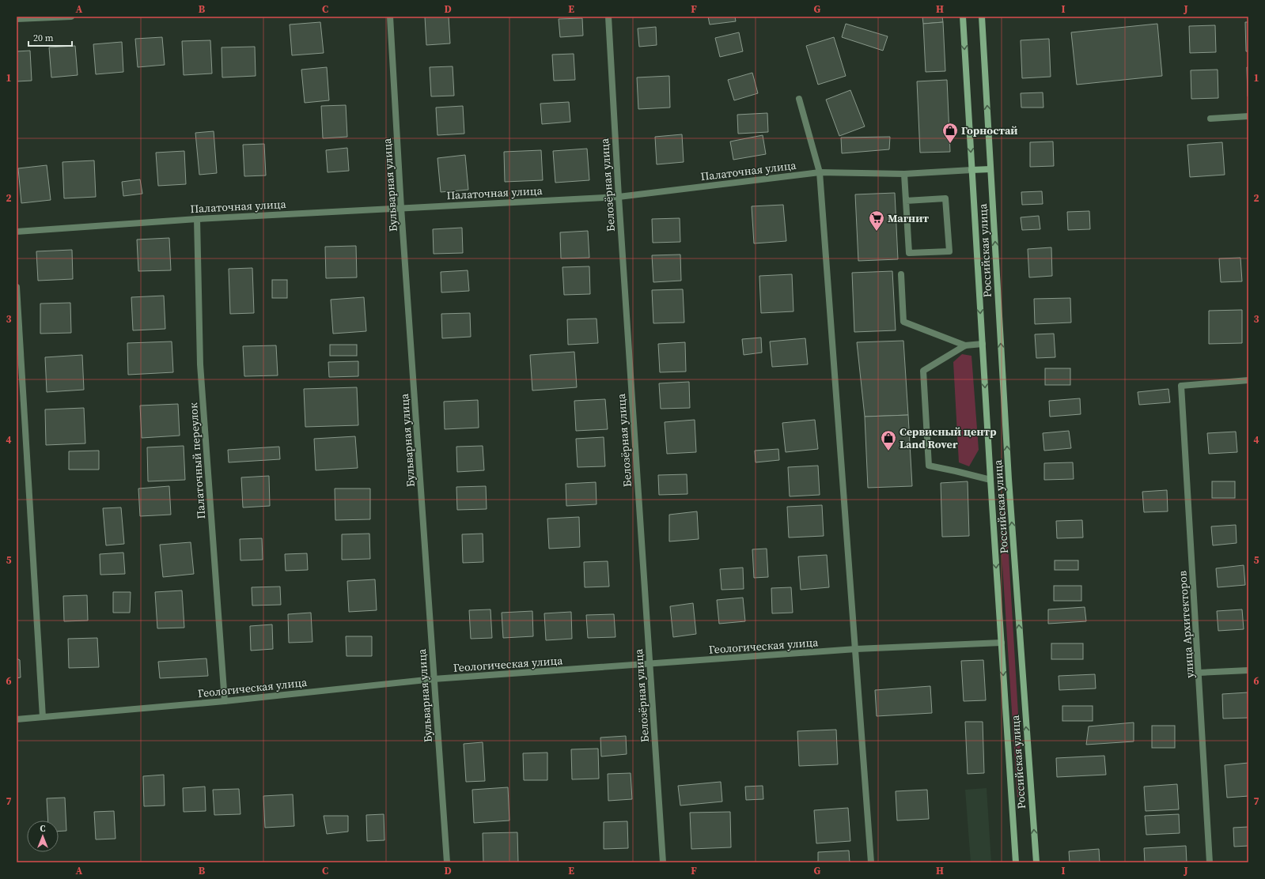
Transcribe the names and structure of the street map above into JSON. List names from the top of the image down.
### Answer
{
  "streets": {
    "main road": ["Российская улица"],
    "street": [
      "Палаточная улица",
      "Бульварная улица",
      "Белозёрная улица",
      "Палаточный переулок",
      "улица Архитекторов",
      "Геологическая улица"
    ]
  },
  "crossings": [
    ["Палаточная улица", "Бульварная улица"],
    ["Палаточная улица", "Белозёрная улица"],
    ["Палаточная улица", "Российская улица"],
    ["Палаточная улица", "Палаточный переулок"],
    ["Бульварная улица", "Геологическая улица"],
    ["Белозёрная улица", "Геологическая улица"],
    ["Российская улица", "Геологическая улица"],
    ["Палаточный переулок", "Геологическая улица"]
  ],
  "places": {
    "shop": ["Горностай", "Сервисный центр Land Rover"],
    "supermarket": ["Магнит"]
  },
  "scale_bar": "20 m",
  "north": "top",
  "grid": {
    "columns": [
      "A",
      "B",
      "C",
      "D",
      "E",
      "F",
      "G",
      "H",
      "I",
      "J"
    ],
    "rows": [
      "1",
      "2",
      "3",
      "4",
      "5",
      "6",
      "7"
    ]
  }
}
